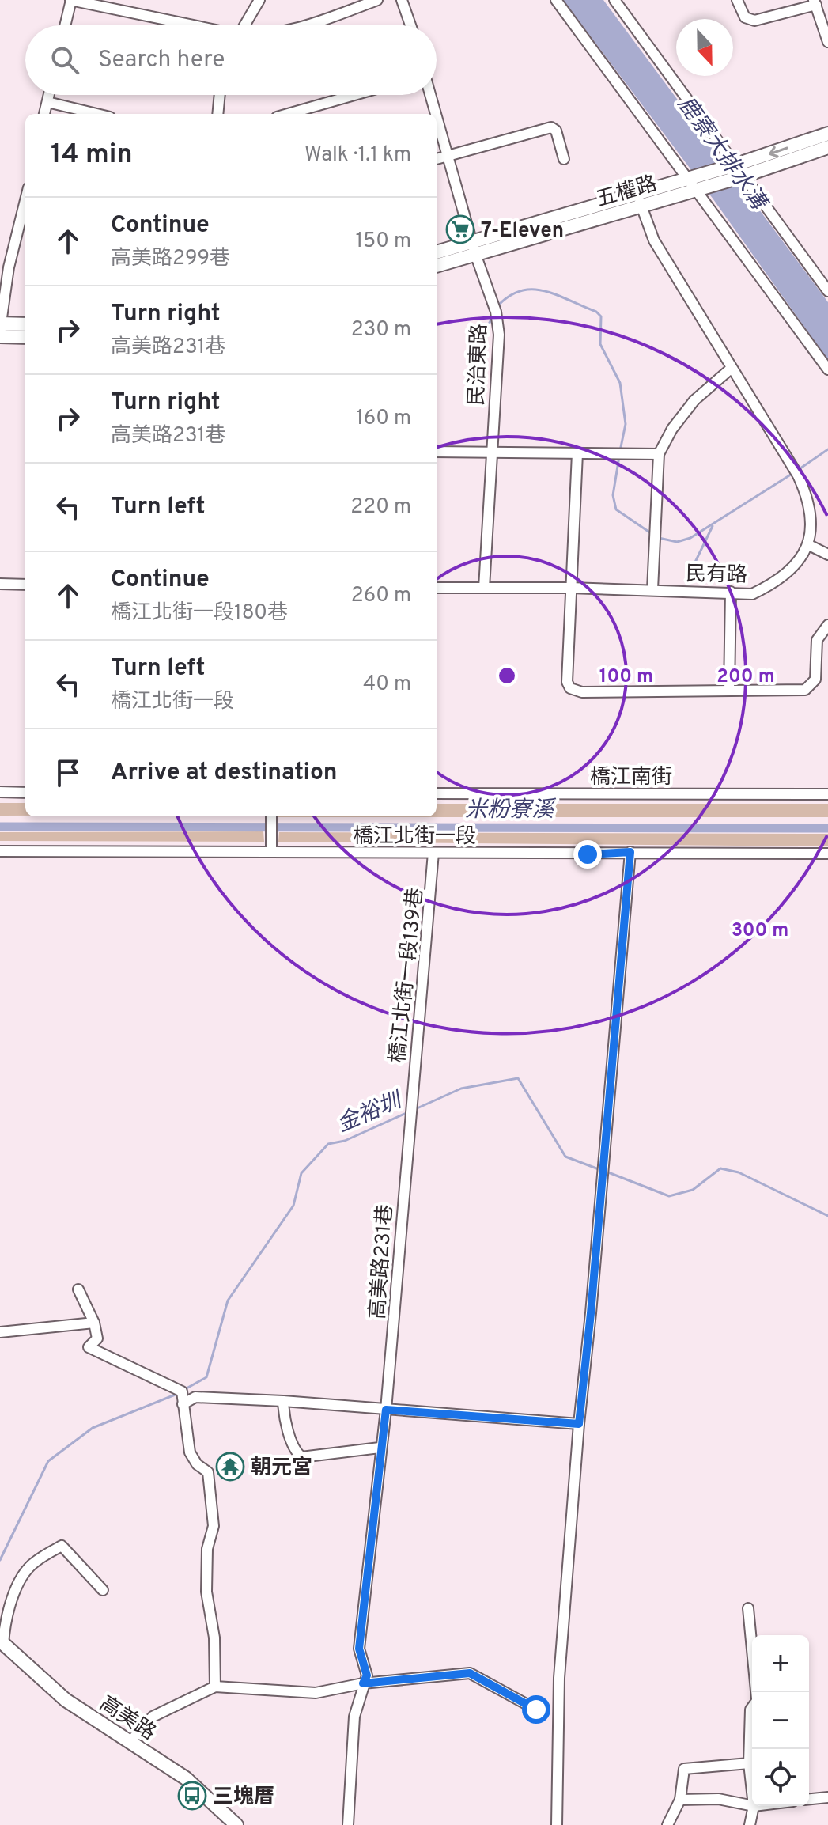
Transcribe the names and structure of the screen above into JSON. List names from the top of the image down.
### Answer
{
  "streets": {
    "street": [
      "五權路",
      "民治東路",
      "民有路",
      "橋江南街",
      "橋江北街一段",
      "橋江北街一段139巷",
      "高美路231巷",
      "高美路"
    ]
  },
  "crossings": [
    ["五權路", "民治東路"],
    ["民治東路", "民有路"],
    ["橋江北街一段", "橋江北街一段139巷"],
    ["橋江北街一段139巷", "高美路231巷"]
  ],
  "water": ["鹿寮大排水溝", "米粉寮溪", "金裕圳"],
  "places": {
    "supermarket": ["7-Eleven"],
    "temple": ["朝元宮"],
    "bus stop": ["三塊厝"]
  },
  "north": "bottom",
  "page": {
    "search": "Search here",
    "heading": ["14 min", "Walk · 1.1 km"],
    "list": [
      ["Continue", "高美路299巷", "150 m"],
      ["Turn right", "高美路231巷", "230 m"],
      ["Turn right", "高美路231巷", "160 m"],
      ["Turn left", "220 m"],
      ["Continue", "橋江北街一段180巷", "260 m"],
      ["Turn left", "橋江北街一段", "40 m"],
      "Arrive at destination"
    ],
    "map_buttons": ["+", "−"]
  },
  "rings": ["100 m", "200 m", "300 m"]
}
